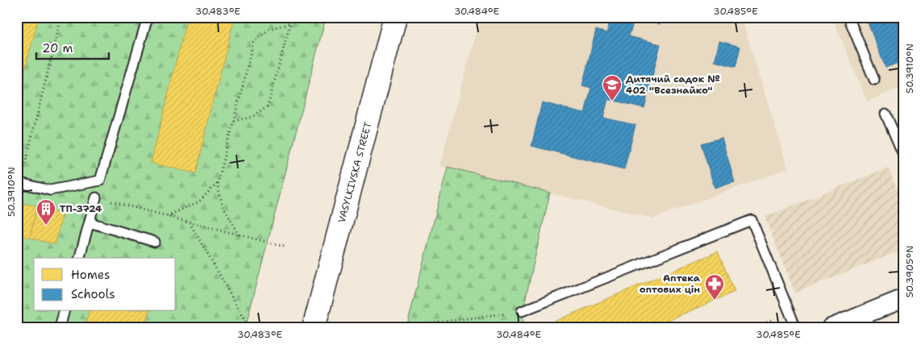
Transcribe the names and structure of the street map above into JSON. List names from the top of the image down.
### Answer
{
  "streets": {
    "main road": ["VASYLKIVSKA STREET"]
  },
  "places": {
    "school or university": ["Дитячий садок № 402 \"Всезнайко\""],
    "building": ["ТП-3724"],
    "pharmacy": ["Аптека оптових цін"]
  },
  "legend": ["Homes", "Schools"],
  "scale_bar": "20 m",
  "coordinates": [
    "30.483°E",
    "30.484°E",
    "30.485°E",
    "50.3910°N",
    "50.3905°N"
  ]
}
